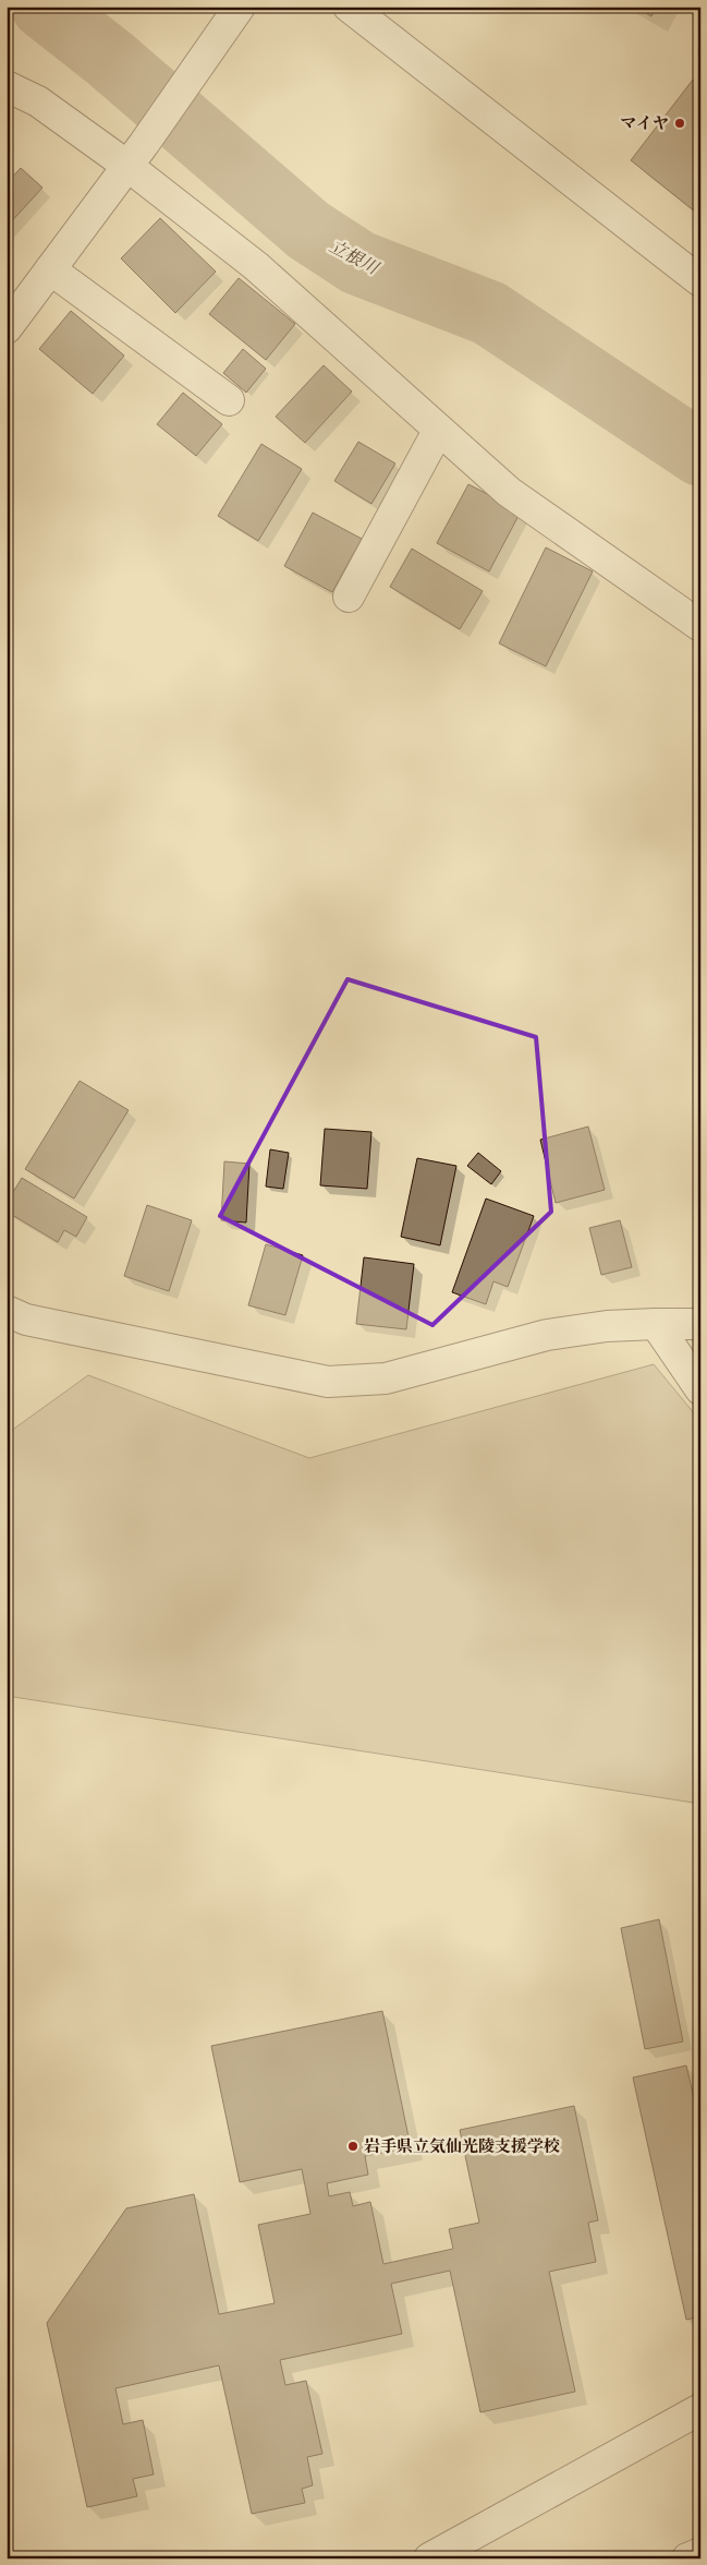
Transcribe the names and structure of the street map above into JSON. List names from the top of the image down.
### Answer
{
  "water": ["立根川"],
  "places": ["マイヤ", "岩手県立気仙光陵支援学校"]
}
